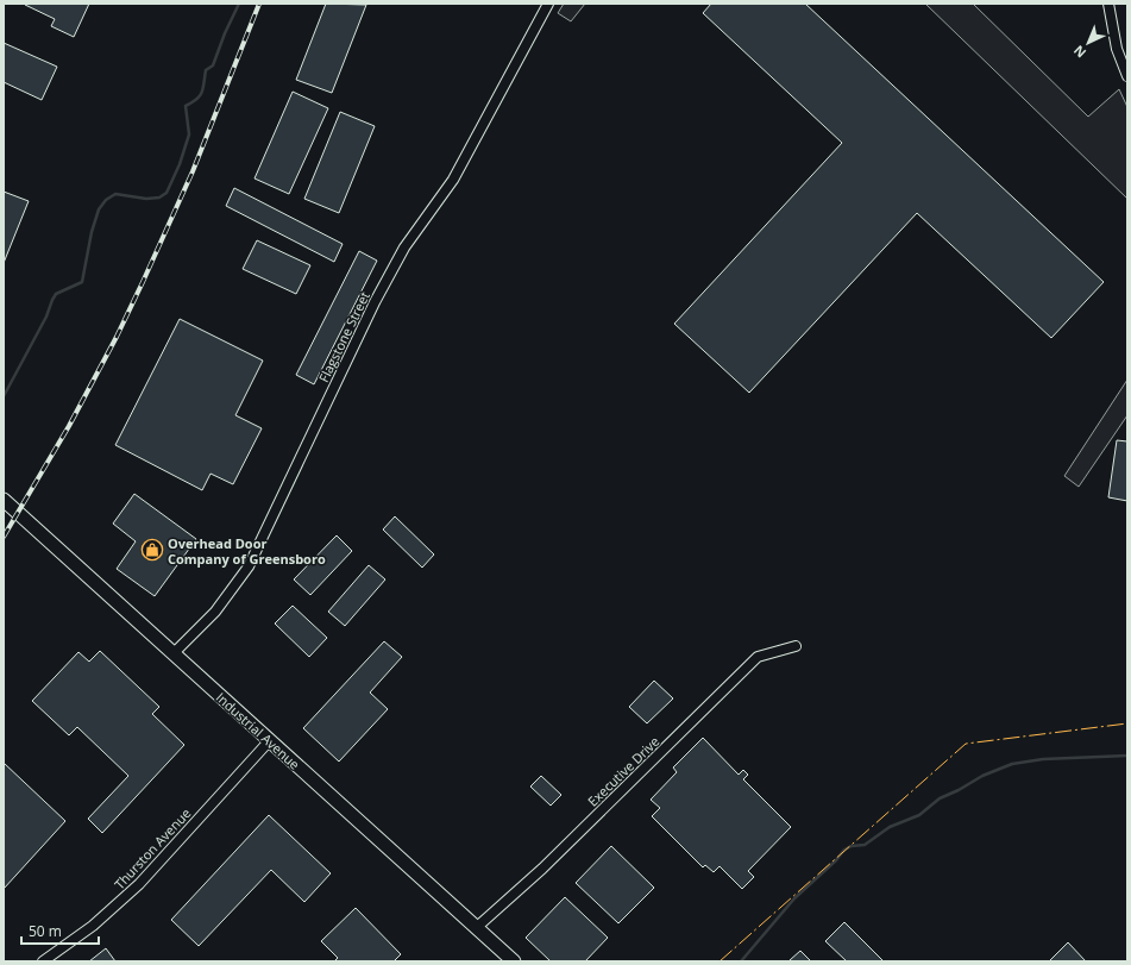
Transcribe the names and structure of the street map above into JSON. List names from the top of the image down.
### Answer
{
  "streets": {
    "main road": ["Industrial Avenue"],
    "street": ["Flagstone Street", "Executive Drive", "Thurston Avenue"]
  },
  "crossings": [
    ["Flagstone Street", "Industrial Avenue"],
    ["Industrial Avenue", "Executive Drive"],
    ["Industrial Avenue", "Thurston Avenue"]
  ],
  "places": {
    "shop": ["Overhead Door Company of Greensboro"]
  },
  "scale_bar": "50 m",
  "north": "bottom left"
}
